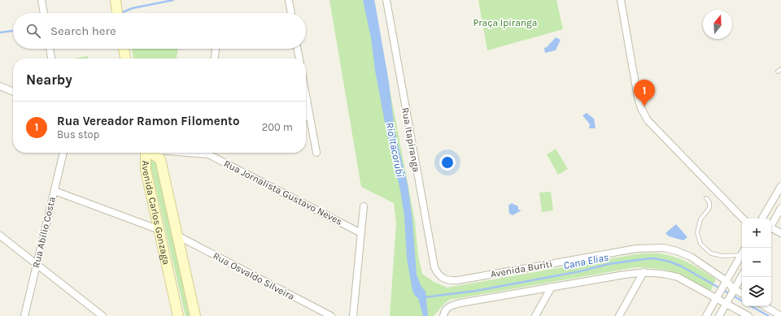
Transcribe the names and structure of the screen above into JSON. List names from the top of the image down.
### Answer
{
  "streets": {
    "street": [
      "Rua Itapiranga",
      "Rua Jornalista Gustavo Neves",
      "Avenida Carlos Gonzaga",
      "Rua Abílio Costa",
      "Avenida Buriti",
      "Rua Osvaldo Silveira"
    ]
  },
  "crossings": [
    ["Rua Itapiranga", "Avenida Buriti"],
    ["Avenida Carlos Gonzaga", "Rua Osvaldo Silveira"]
  ],
  "water": ["Rio Itacorubi", "Cana Elias"],
  "parks": ["Praça Ipiranga"],
  "north": "top",
  "page": {
    "search": "Search here",
    "heading": "Nearby",
    "pins": "1",
    "list": [
      {
        "mark": "1",
        "name": "Rua Vereador Ramon Filomento",
        "note": "Bus stop",
        "value": "200 m"
      }
    ],
    "map_buttons": ["+", "−"]
  }
}
